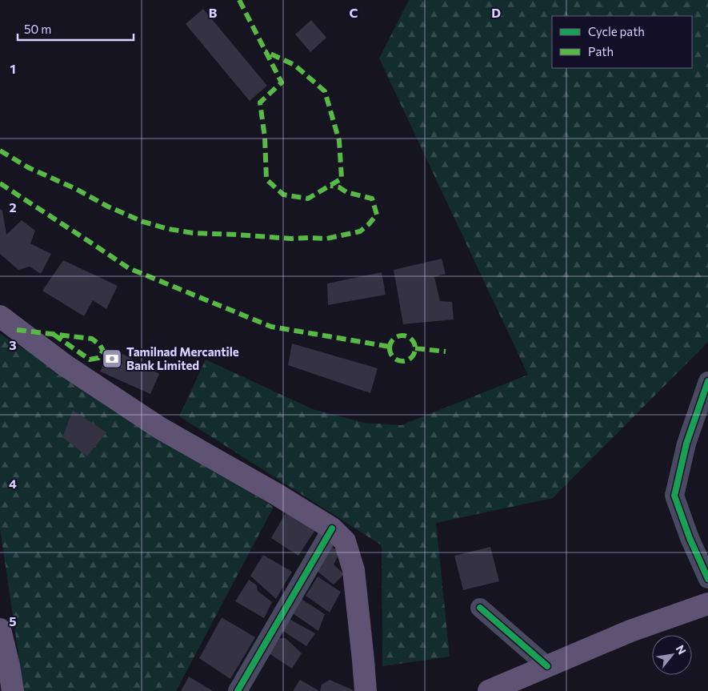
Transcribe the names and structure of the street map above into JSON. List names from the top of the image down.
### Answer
{
  "places": {
    "bank": ["Tamilnad Mercantile Bank Limited"]
  },
  "legend": ["Cycle path", "Path"],
  "scale_bar": "50 m",
  "north": "top right",
  "grid": {
    "columns": ["B", "C", "D"],
    "rows": [
      "1",
      "2",
      "3",
      "4",
      "5"
    ]
  }
}
